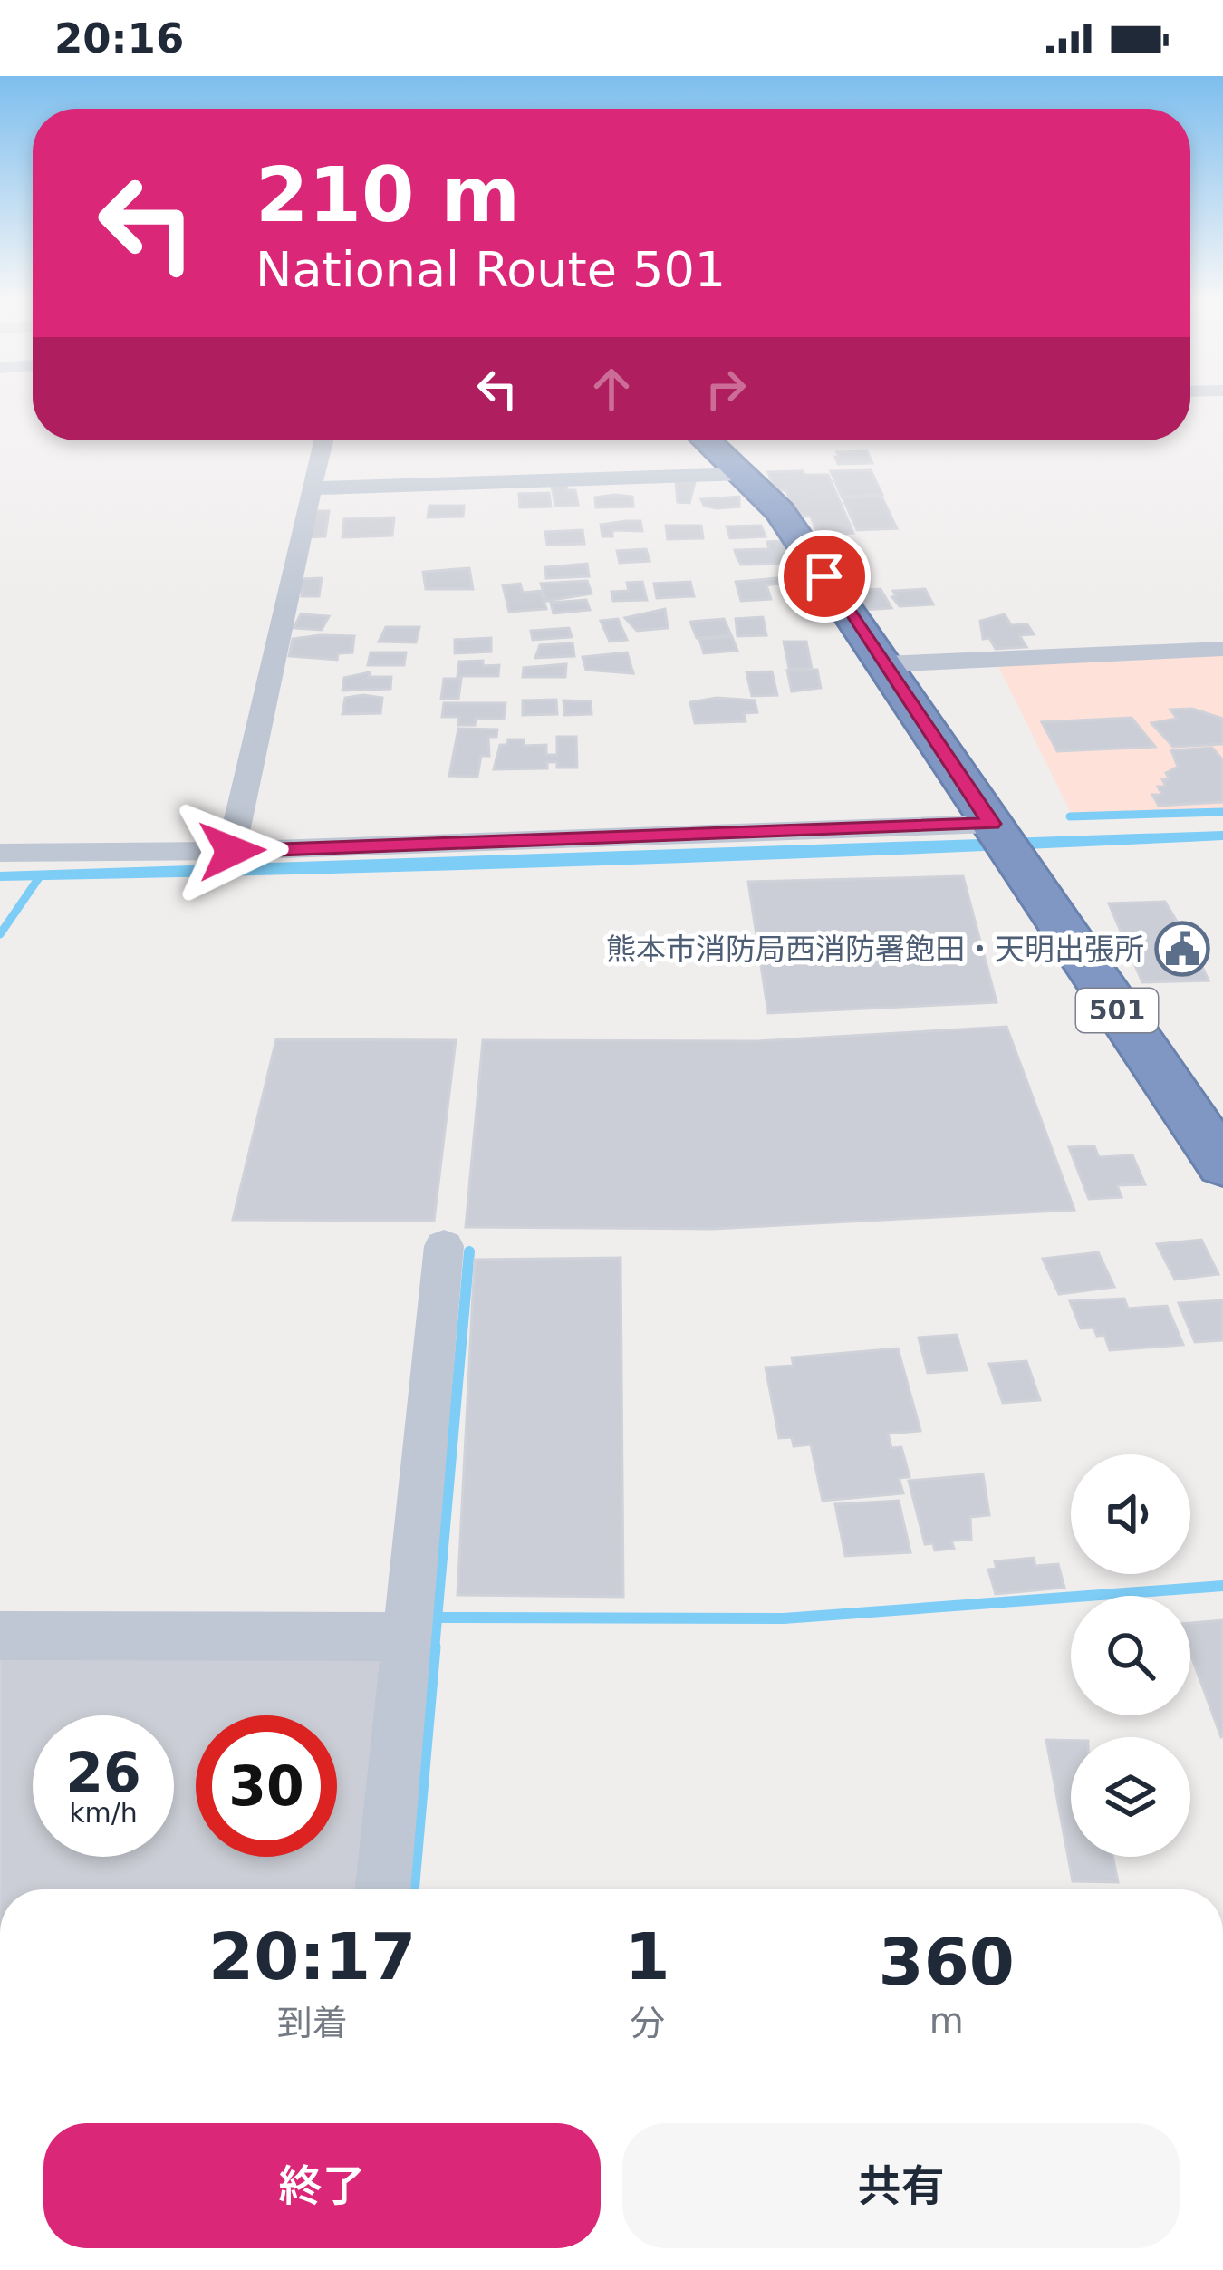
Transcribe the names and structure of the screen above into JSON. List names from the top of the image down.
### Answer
{
  "streets": {
    "highway": ["501"]
  },
  "places": {
    "public building": ["熊本市消防局西消防署飽田・天明出張所"]
  },
  "page": {
    "status": "20:16",
    "turn": ["210 m", "National Route 501"],
    "speed": "26 km/h",
    "limit": "30",
    "eta": [
      "20:17",
      "到着",
      "1",
      "分",
      "360",
      "m"
    ],
    "buttons": ["終了", "共有"]
  }
}
